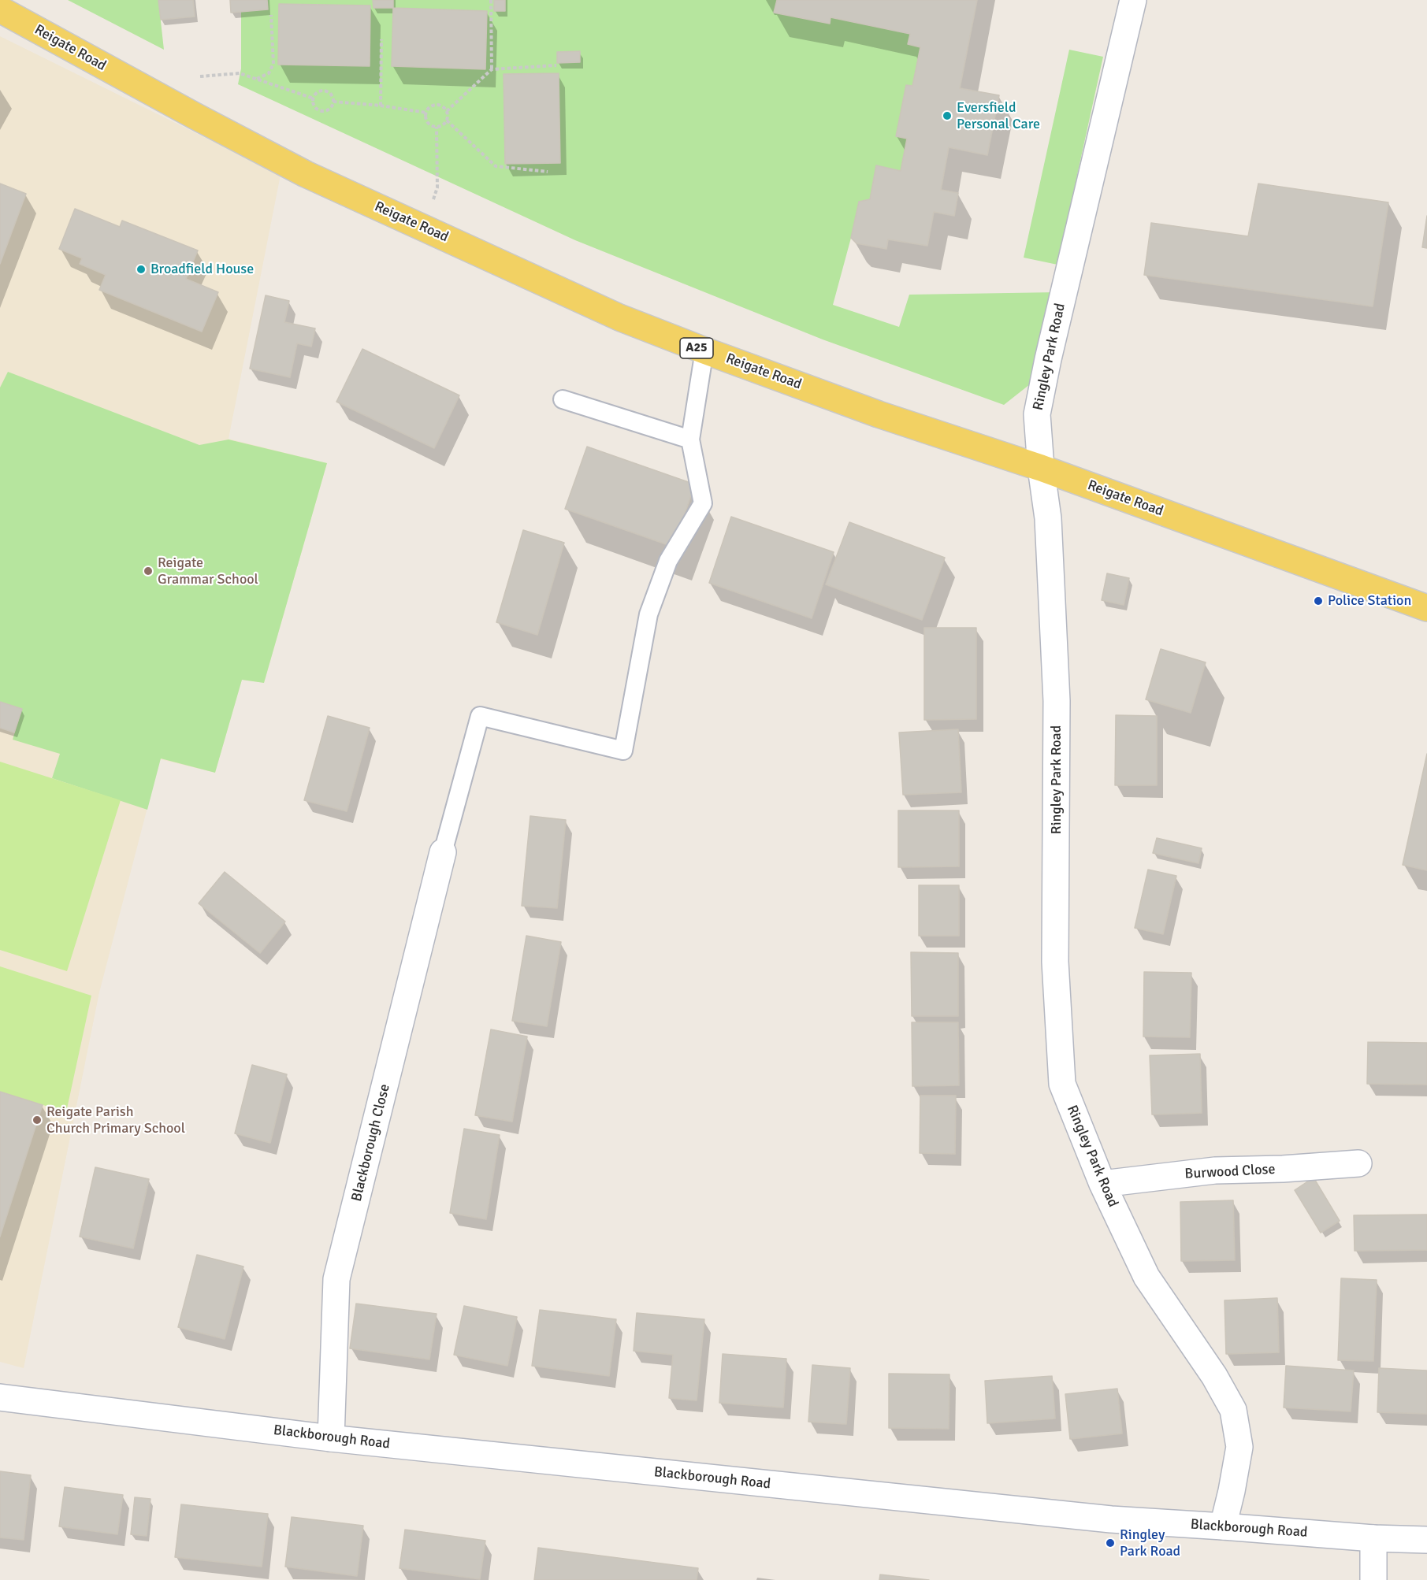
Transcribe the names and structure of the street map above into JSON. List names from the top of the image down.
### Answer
{
  "streets": {
    "main road": ["Reigate Road", "A25"],
    "street": [
      "Ringley Park Road",
      "Blackborough Close",
      "Burwood Close",
      "Blackborough Road"
    ]
  },
  "crossings": [
    ["Reigate Road", "Ringley Park Road"],
    ["Ringley Park Road", "Burwood Close"],
    ["Ringley Park Road", "Blackborough Road"],
    ["Blackborough Close", "Blackborough Road"]
  ],
  "places": [
    "Eversfield Personal Care",
    "Broadfield House",
    "Reigate Grammar School",
    "Police Station",
    "Reigate Parish Church Primary School",
    "Ringley Park Road"
  ]
}
